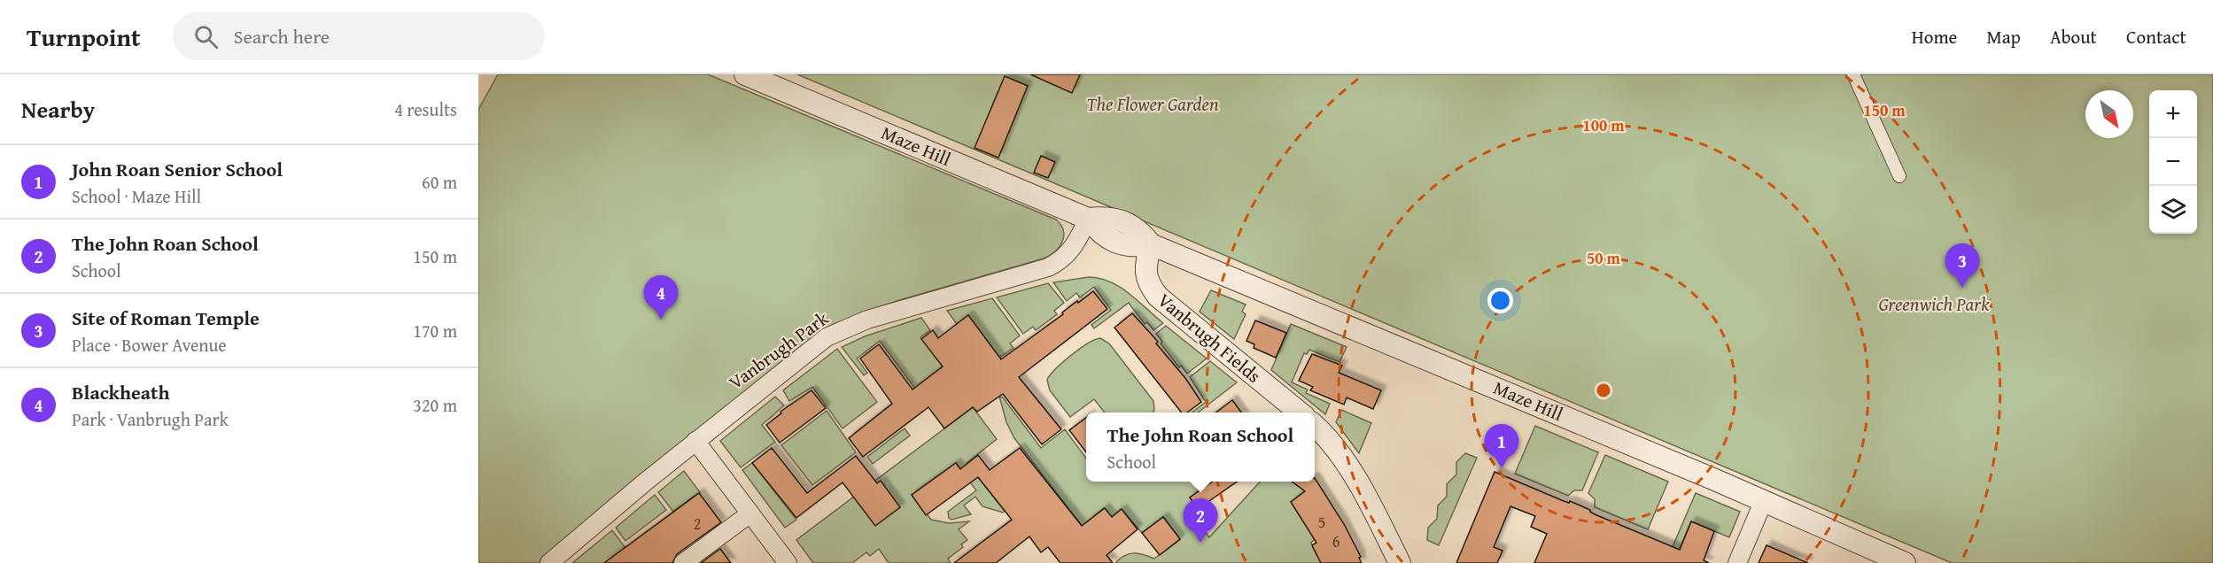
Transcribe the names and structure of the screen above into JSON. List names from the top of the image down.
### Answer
{
  "streets": {
    "street": ["Maze Hill", "Vanbrugh Fields", "Vanbrugh Park"]
  },
  "crossings": [
    ["Maze Hill", "Vanbrugh Fields"],
    ["Maze Hill", "Vanbrugh Park"]
  ],
  "parks": ["The Flower Garden", "Greenwich Park"],
  "house_numbers": ["5", "2", "6"],
  "north": "bottom right",
  "page": {
    "header": "Turnpoint",
    "search": "Search here",
    "nav": [
      "Home",
      "Map",
      "About",
      "Contact"
    ],
    "heading": ["Nearby", "4 results"],
    "map_buttons": ["+", "−"],
    "list": [
      {
        "mark": "1",
        "name": "John Roan Senior School",
        "note": "School · Maze Hill",
        "value": "60 m"
      },
      {
        "mark": "2",
        "name": "The John Roan School",
        "note": "School",
        "value": "150 m"
      },
      {
        "mark": "3",
        "name": "Site of Roman Temple",
        "note": "Place · Bower Avenue",
        "value": "170 m"
      },
      {
        "mark": "4",
        "name": "Blackheath",
        "note": "Park · Vanbrugh Park",
        "value": "320 m"
      }
    ],
    "pins": [
      "3",
      "4",
      "1",
      "2"
    ],
    "popup": ["The John Roan School", "School"]
  },
  "rings": ["150 m", "100 m", "50 m"]
}
